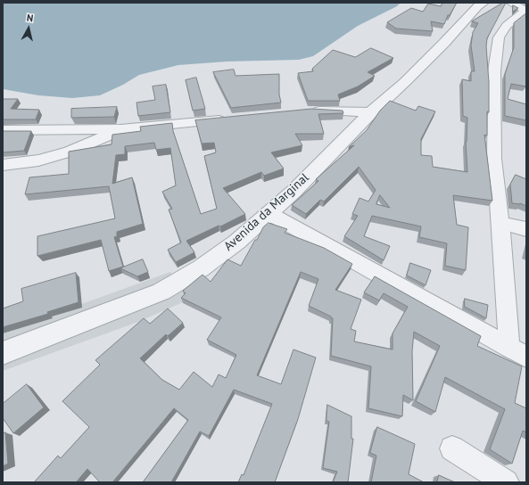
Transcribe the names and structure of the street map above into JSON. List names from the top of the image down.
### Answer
{
  "streets": {
    "street": ["Avenida da Marginal"]
  },
  "north": "top"
}
